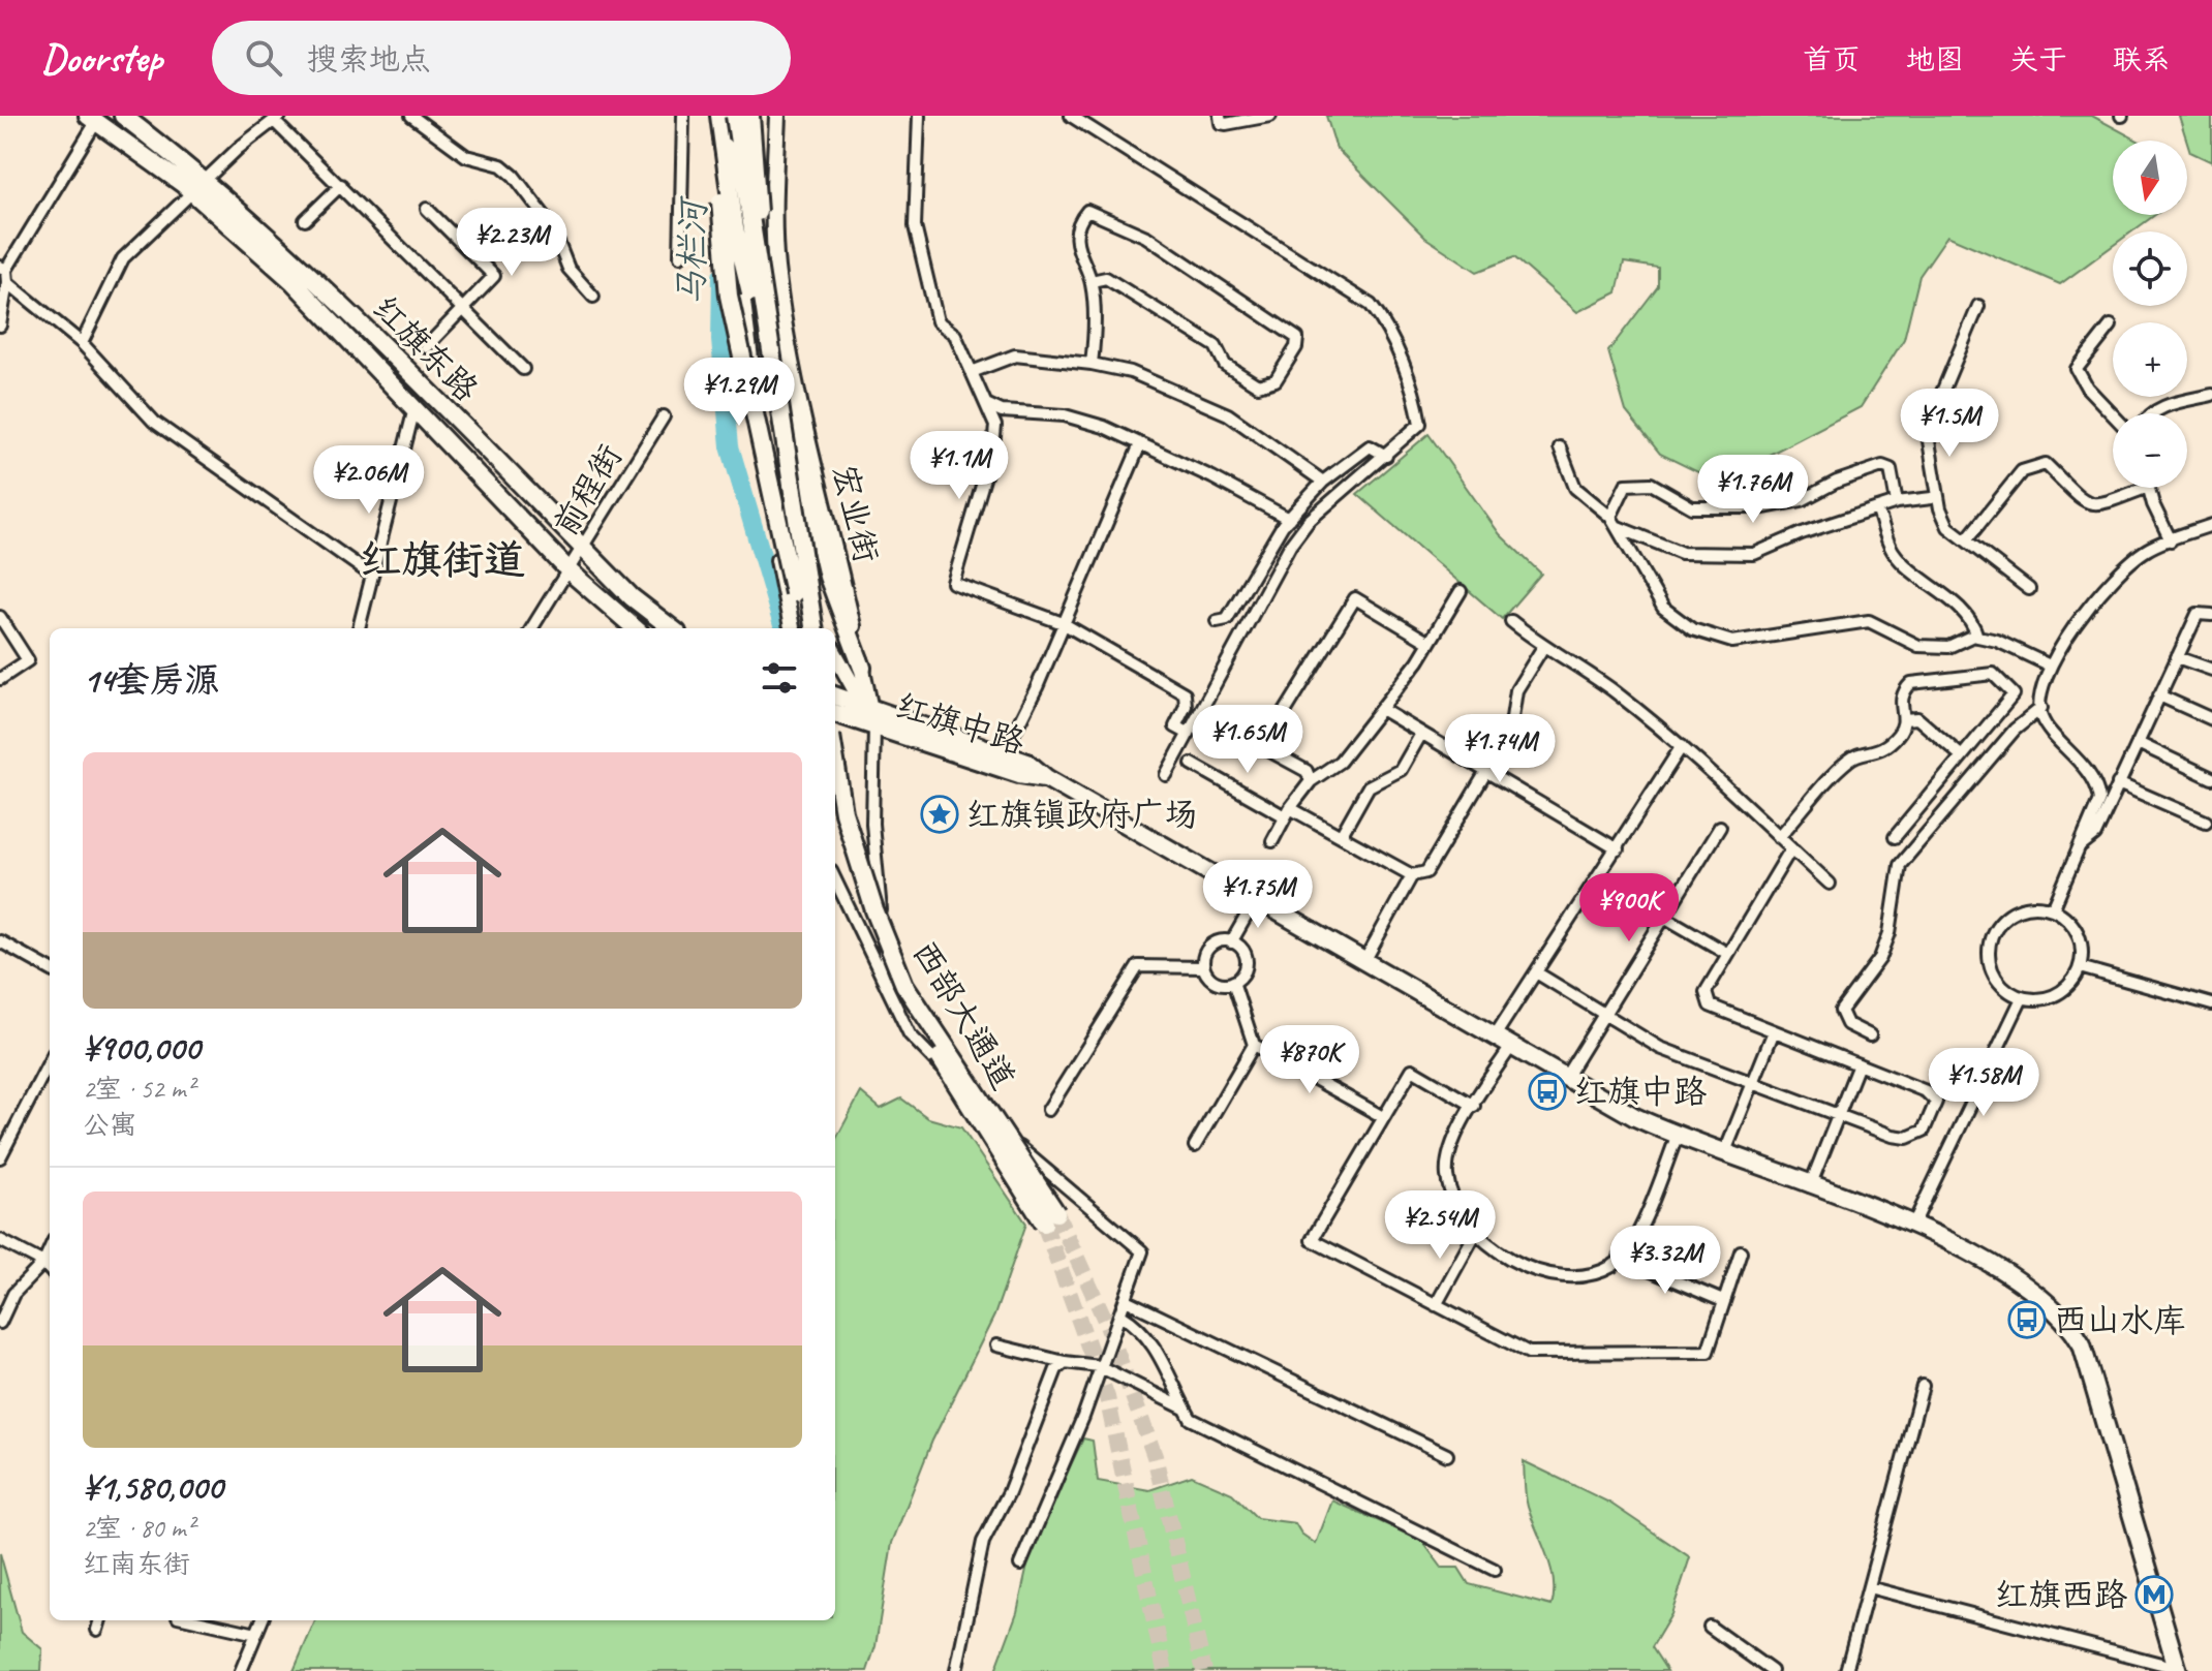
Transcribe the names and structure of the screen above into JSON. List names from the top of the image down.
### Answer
{
  "streets": {
    "main road": [
      "红旗东路",
      "宏业街",
      "红旗中路",
      "西部大通道"
    ],
    "street": ["前程街"]
  },
  "crossings": [
    ["红旗东路", "前程街"],
    ["宏业街", "红旗中路"]
  ],
  "districts": ["红旗街道"],
  "water": ["马栏河"],
  "places": {
    "place": ["红旗镇政府广场"],
    "bus stop": ["红旗中路", "西山水库"],
    "metro station": ["红旗西路"]
  },
  "north": "bottom",
  "page": {
    "header": "Doorstep",
    "search": "搜索地点",
    "nav": [
      "首页",
      "地图",
      "关于",
      "联系"
    ],
    "map_buttons": ["+", "−"],
    "price": [
      "¥2.23M",
      "¥1.29M",
      "¥1.5M",
      "¥1.1M",
      "¥2.06M",
      "¥1.76M",
      "¥1.65M",
      "¥1.74M",
      "¥1.75M",
      "¥900K",
      "¥870K",
      "¥1.58M",
      "¥2.54M",
      "¥3.32M"
    ],
    "heading": "14套房源",
    "list": [
      {
        "name": "¥900,000",
        "note": "2室 · 52 m² · 公寓"
      },
      {
        "name": "¥1,580,000",
        "note": "2室 · 80 m² · 红南东街"
      }
    ]
  }
}
